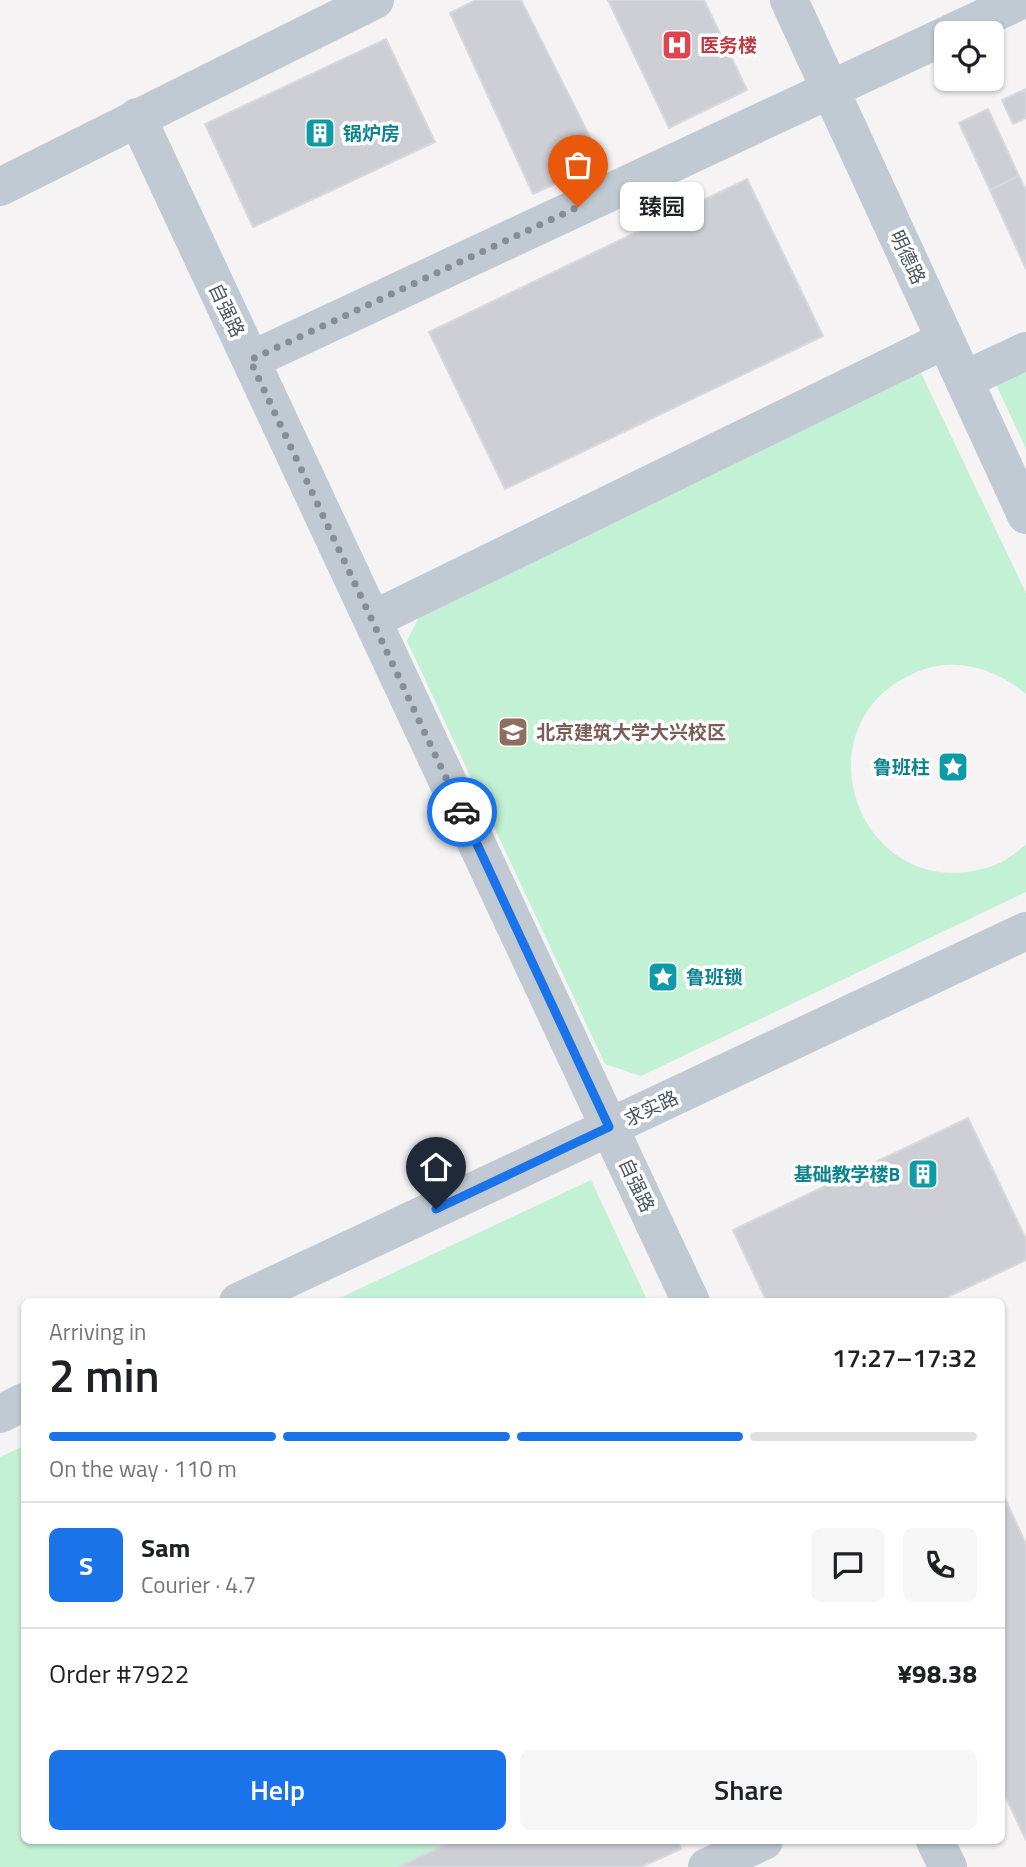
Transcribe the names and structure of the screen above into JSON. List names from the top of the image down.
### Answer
{
  "streets": {
    "lane": ["明德路", "自强路", "求实路"]
  },
  "crossings": [
    ["自强路", "求实路"]
  ],
  "places": {
    "hospital": ["医务楼"],
    "building": ["锅炉房", "基础教学楼B"],
    "other": ["臻园"],
    "school or university": ["北京建筑大学大兴校区"],
    "place": ["鲁班柱", "鲁班锁"]
  },
  "page": {
    "bubble": "臻园",
    "heading": ["2 min", "Arriving in", "17:27–17:32"],
    "panel": [
      "Sam",
      "Courier · 4.7",
      "Order #7922",
      "¥98.38"
    ],
    "bar": "On the way · 110 m",
    "round": "S",
    "buttons": ["Help", "Share"]
  }
}
